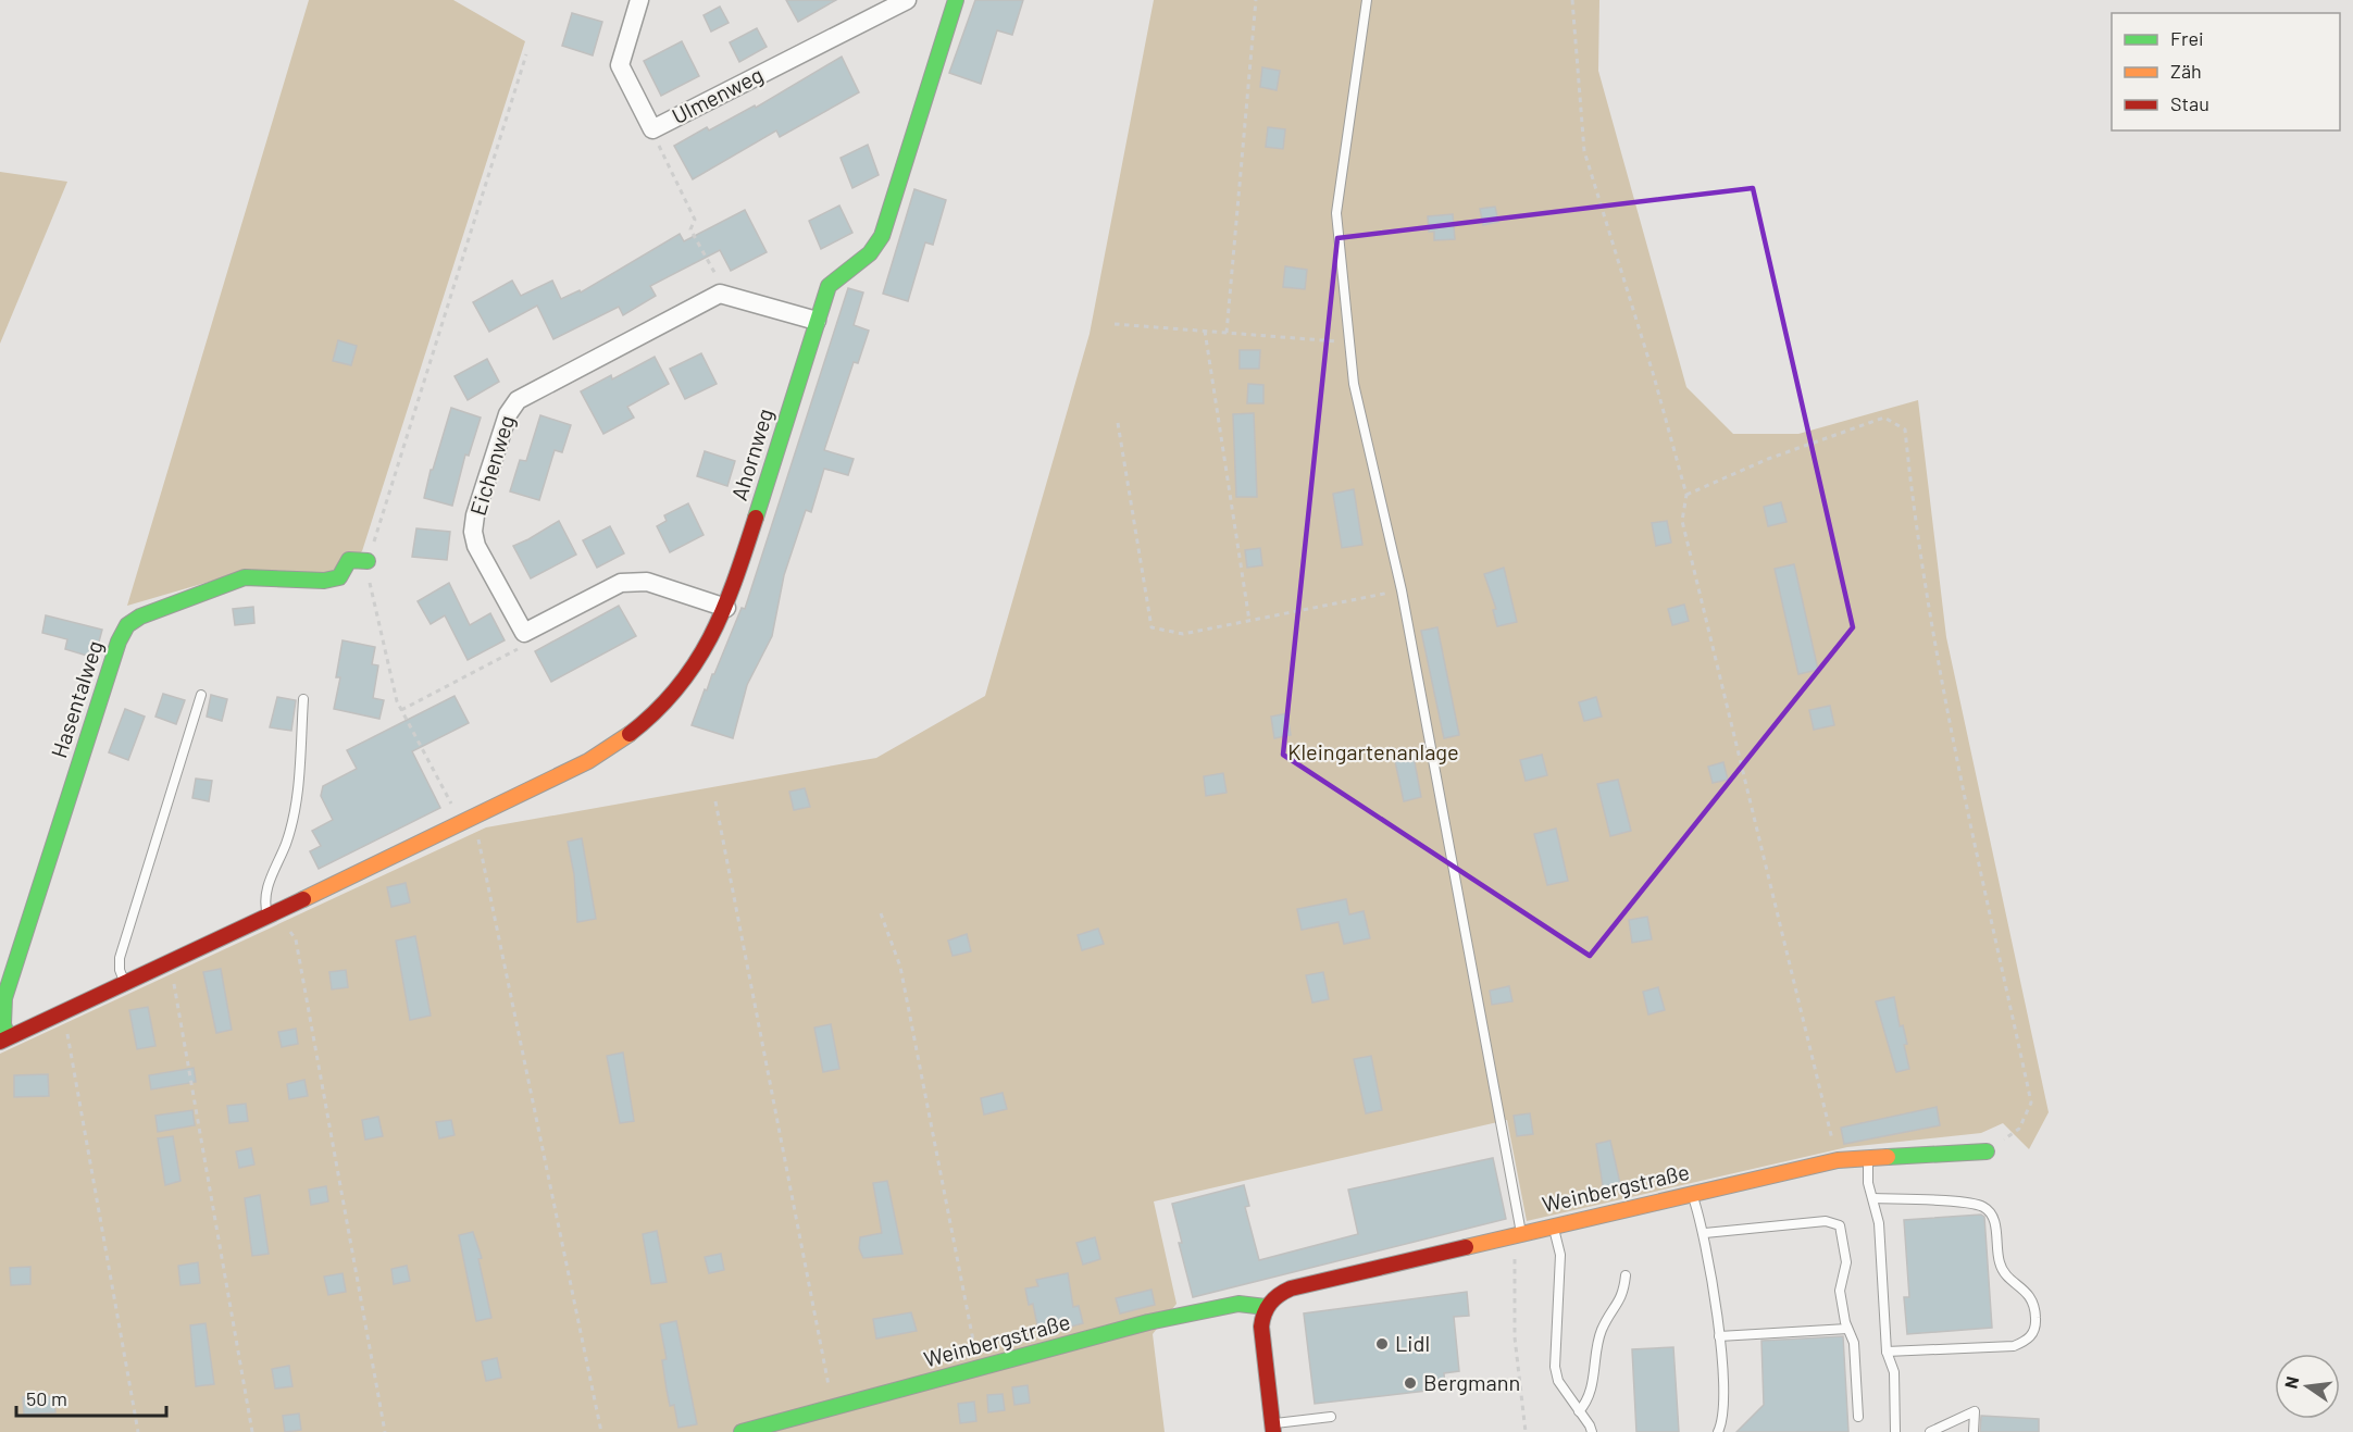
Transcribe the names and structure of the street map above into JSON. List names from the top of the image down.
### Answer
{
  "streets": {
    "street": [
      "Ulmenweg",
      "Ahornweg",
      "Eichenweg",
      "Hasentalweg",
      "Weinbergstraße"
    ]
  },
  "crossings": [
    ["Ahornweg", "Hasentalweg"]
  ],
  "parks": ["Kleingartenanlage"],
  "places": ["Lidl", "Bergmann"],
  "legend": ["Frei", "Zäh", "Stau"],
  "scale_bar": "50 m",
  "north": "left"
}
